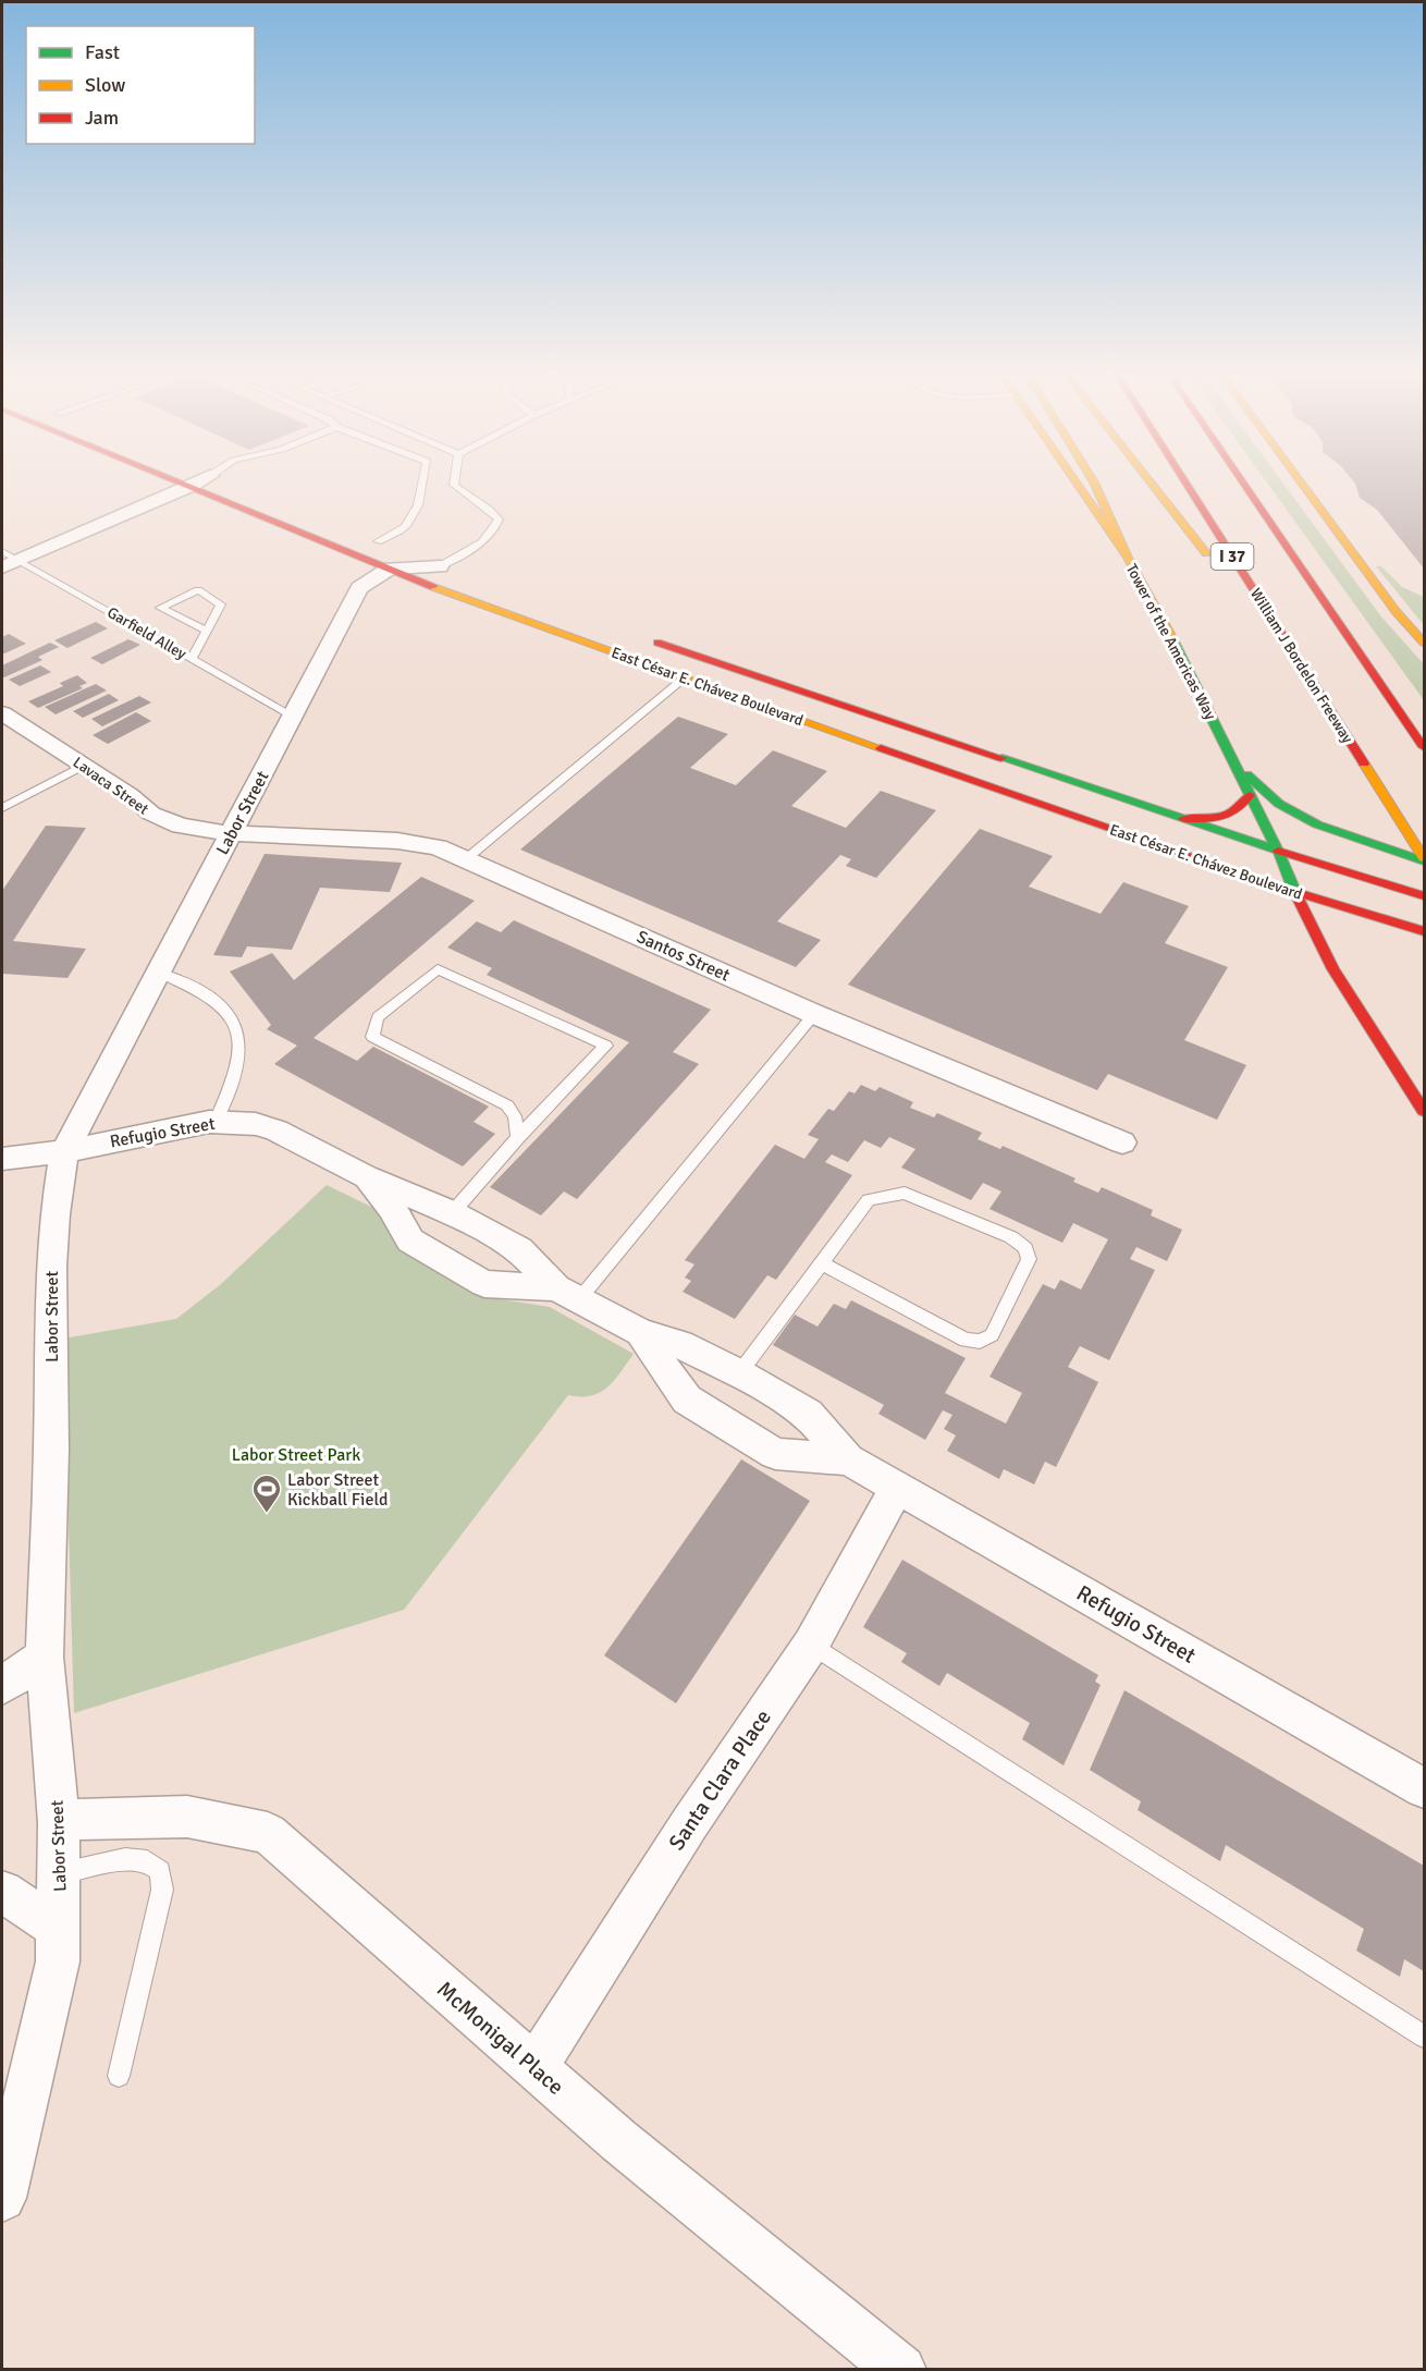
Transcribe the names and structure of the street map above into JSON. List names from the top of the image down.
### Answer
{
  "streets": {
    "main road": [
      "I 37",
      "Tower of the Americas Way",
      "William J Bordelon Freeway",
      "East César E. Chávez Boulevard"
    ],
    "street": [
      "Lavaca Street",
      "Labor Street",
      "Santos Street",
      "Refugio Street",
      "Santa Clara Place",
      "McMonigal Place"
    ],
    "lane": ["Garfield Alley"]
  },
  "crossings": [
    ["Garfield Alley", "Labor Street"],
    ["Tower of the Americas Way", "East César E. Chávez Boulevard"],
    ["East César E. Chávez Boulevard", "Labor Street"],
    ["Lavaca Street", "Labor Street"],
    ["Lavaca Street", "Santos Street"],
    ["Labor Street", "Santos Street"],
    ["Labor Street", "Refugio Street"],
    ["Labor Street", "McMonigal Place"],
    ["Refugio Street", "Santa Clara Place"],
    ["Santa Clara Place", "McMonigal Place"]
  ],
  "parks": ["Labor Street Park"],
  "places": {
    "sports": ["Labor Street Kickball Field"]
  },
  "legend": ["Fast", "Slow", "Jam"]
}
